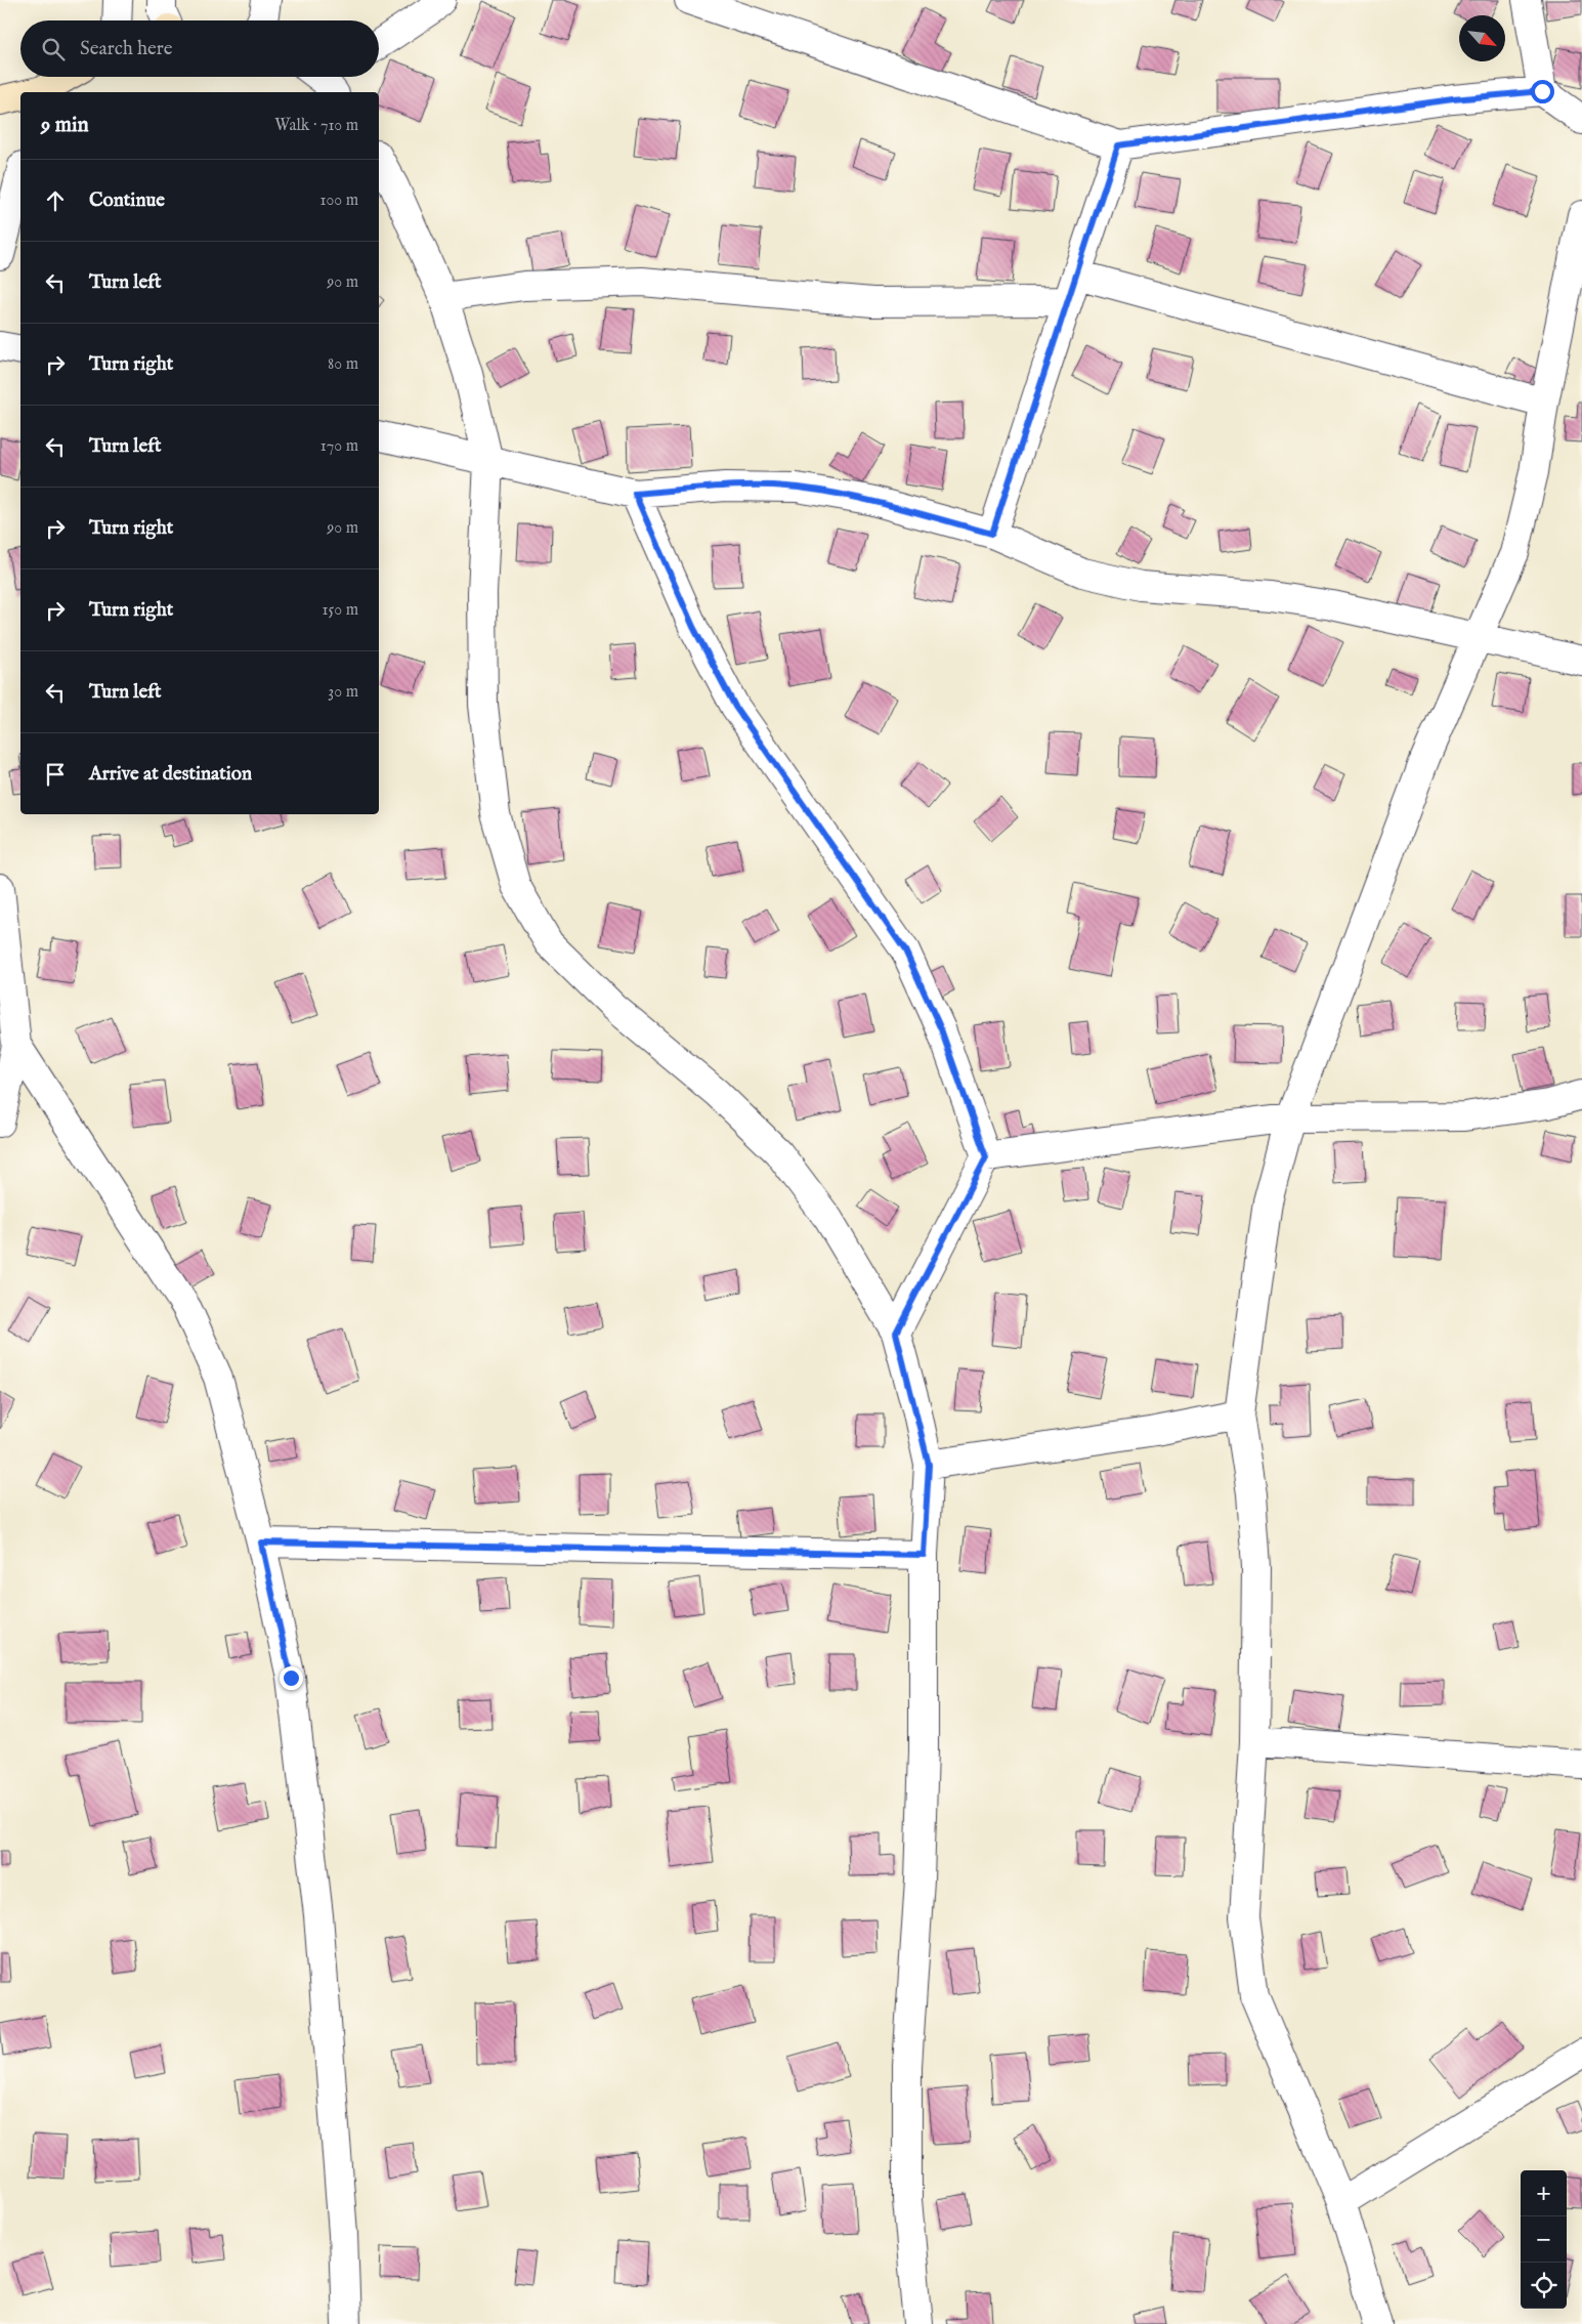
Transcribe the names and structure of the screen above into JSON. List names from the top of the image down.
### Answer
{
  "north": "bottom right",
  "page": {
    "search": "Search here",
    "heading": ["9 min", "Walk · 710 m"],
    "list": [
      ["Continue", "100 m"],
      ["Turn left", "90 m"],
      ["Turn right", "80 m"],
      ["Turn left", "170 m"],
      ["Turn right", "90 m"],
      ["Turn right", "150 m"],
      ["Turn left", "30 m"],
      "Arrive at destination"
    ],
    "map_buttons": ["+", "−"]
  }
}
